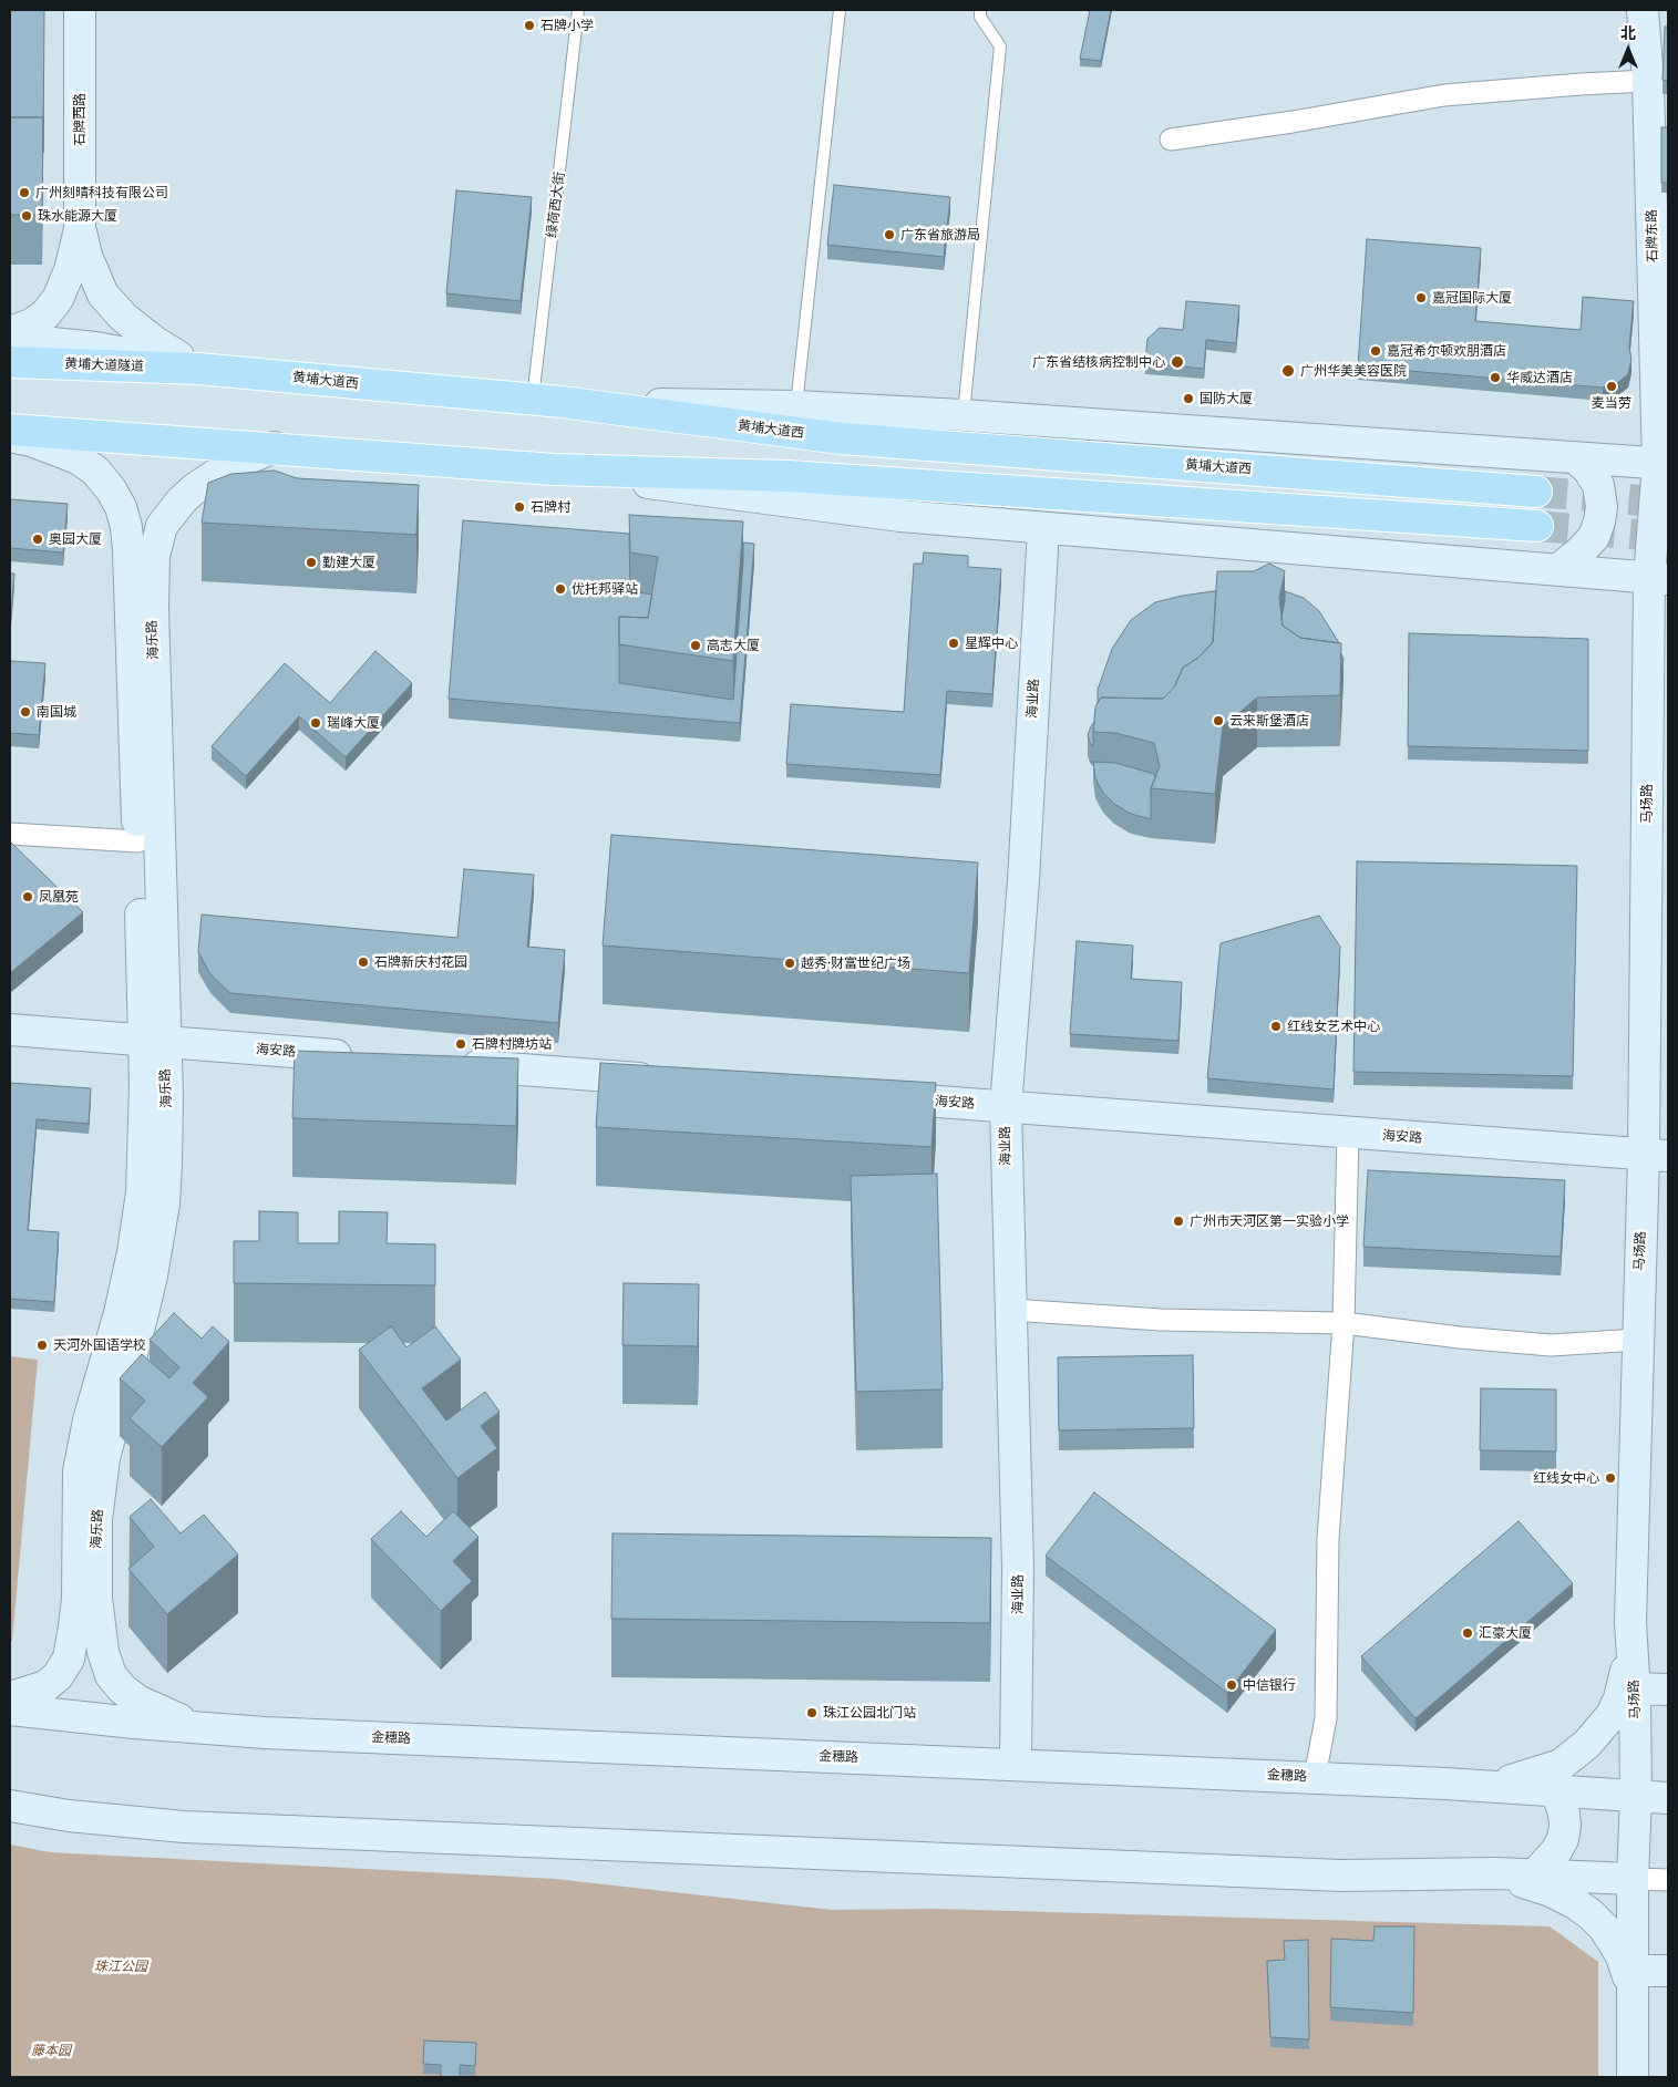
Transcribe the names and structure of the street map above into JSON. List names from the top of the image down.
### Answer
{
  "streets": {
    "main road": [
      "石牌西路",
      "石牌东路",
      "黄埔大道隧道",
      "黄埔大道西",
      "海乐路",
      "海业路",
      "马场路",
      "海安路",
      "金穗路"
    ],
    "lane": ["绿荷西大街"]
  },
  "crossings": [
    ["绿荷西大街", "黄埔大道西"],
    ["石牌东路", "马场路"],
    ["黄埔大道隧道", "黄埔大道西"],
    ["海乐路", "海安路"],
    ["海乐路", "金穗路"],
    ["海业路", "海安路"],
    ["海业路", "金穗路"],
    ["马场路", "海安路"],
    ["马场路", "金穗路"]
  ],
  "parks": ["珠江公园", "藤本园"],
  "places": [
    "石牌小学",
    "广州刻晴科技有限公司",
    "珠水能源大厦",
    "广东省旅游局",
    "嘉冠国际大厦",
    "嘉冠希尔顿欢朋酒店",
    "广东省结核病控制中心",
    "广州华美美容医院",
    "华威达酒店",
    "麦当劳",
    "国防大厦",
    "石牌村",
    "奥园大厦",
    "勤建大厦",
    "优托邦驿站",
    "星辉中心",
    "高志大厦",
    "南国城",
    "云来斯堡酒店",
    "瑞峰大厦",
    "凤凰苑",
    "石牌新庆村花园",
    "越秀·财富世纪广场",
    "红线女艺术中心",
    "石牌村牌坊站",
    "广州市天河区第一实验小学",
    "天河外国语学校",
    "红线女中心",
    "汇豪大厦",
    "中信银行",
    "珠江公园北门站"
  ],
  "north": "top"
}
